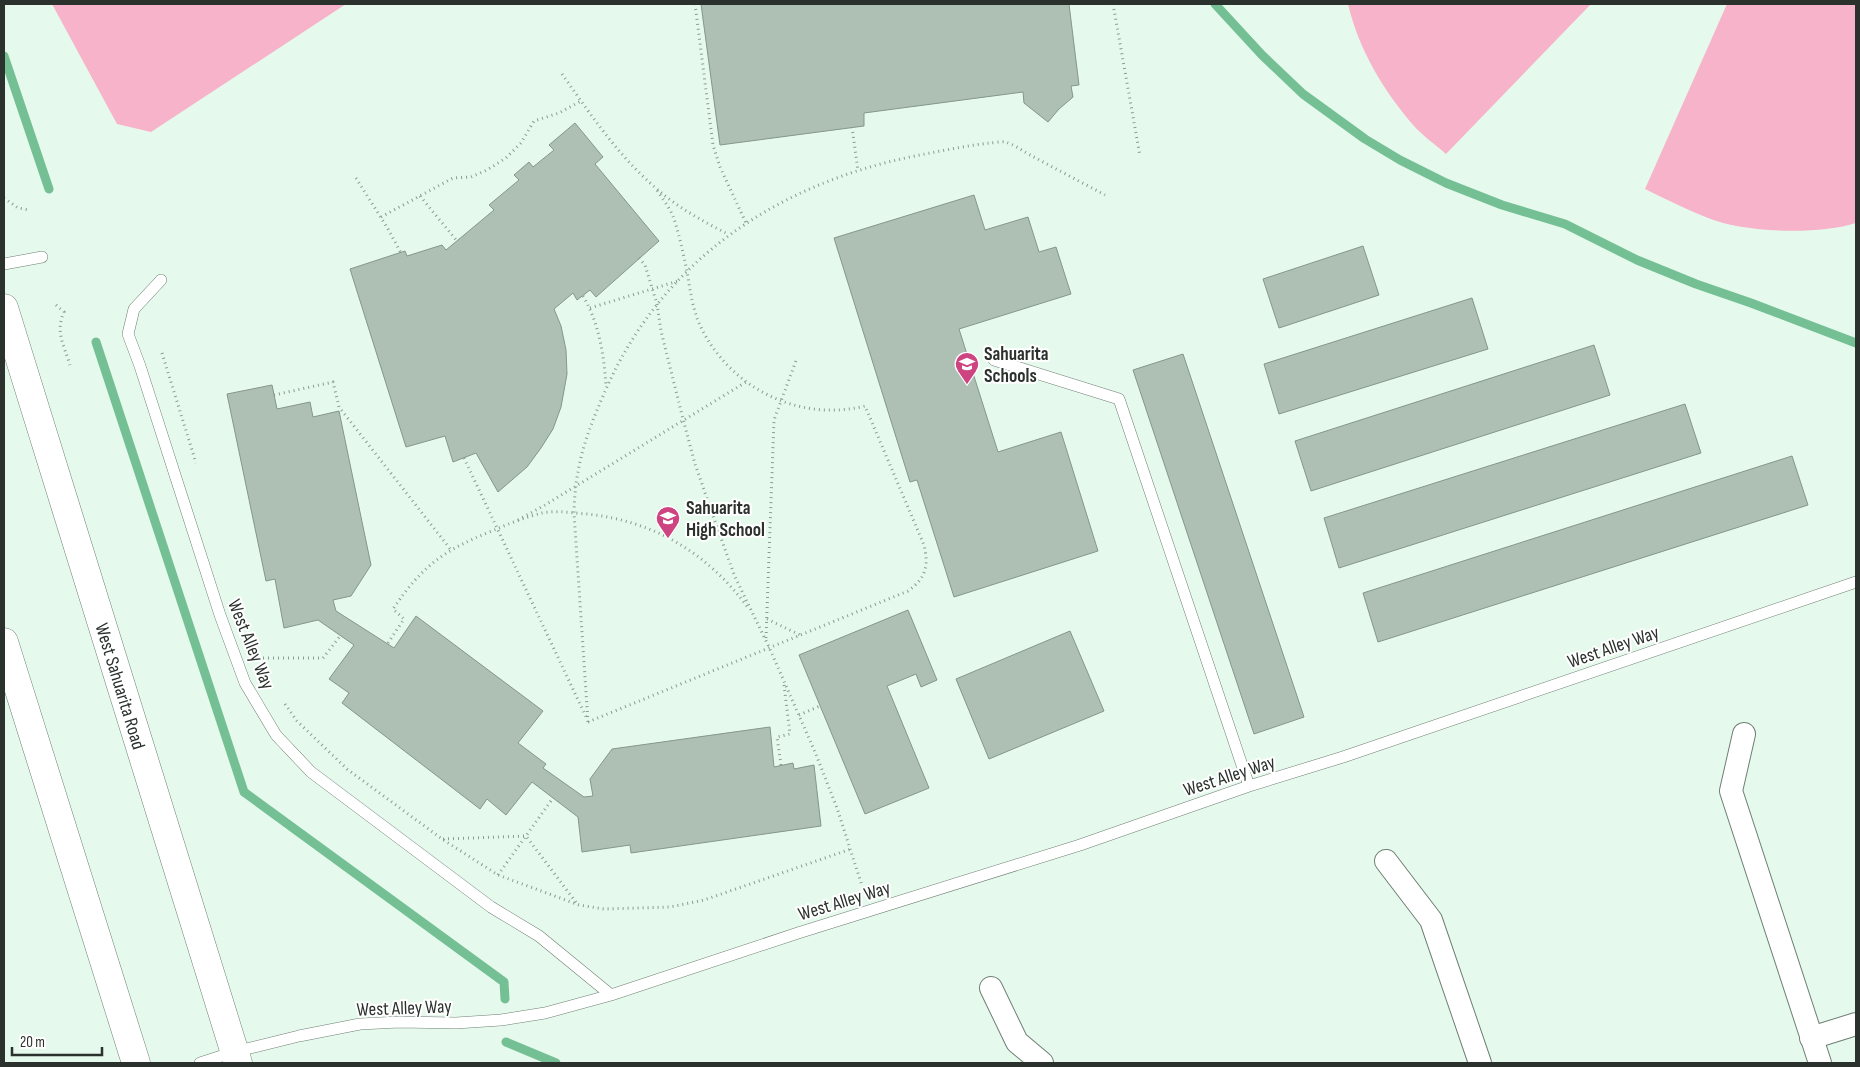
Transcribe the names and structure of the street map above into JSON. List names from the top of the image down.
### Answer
{
  "streets": {
    "main road": ["West Sahuarita Road"],
    "lane": ["West Alley Way"]
  },
  "crossings": [
    ["West Alley Way", "West Sahuarita Road"]
  ],
  "places": {
    "school or university": ["Sahuarita Schools", "Sahuarita High School"]
  },
  "scale_bar": "20 m"
}
